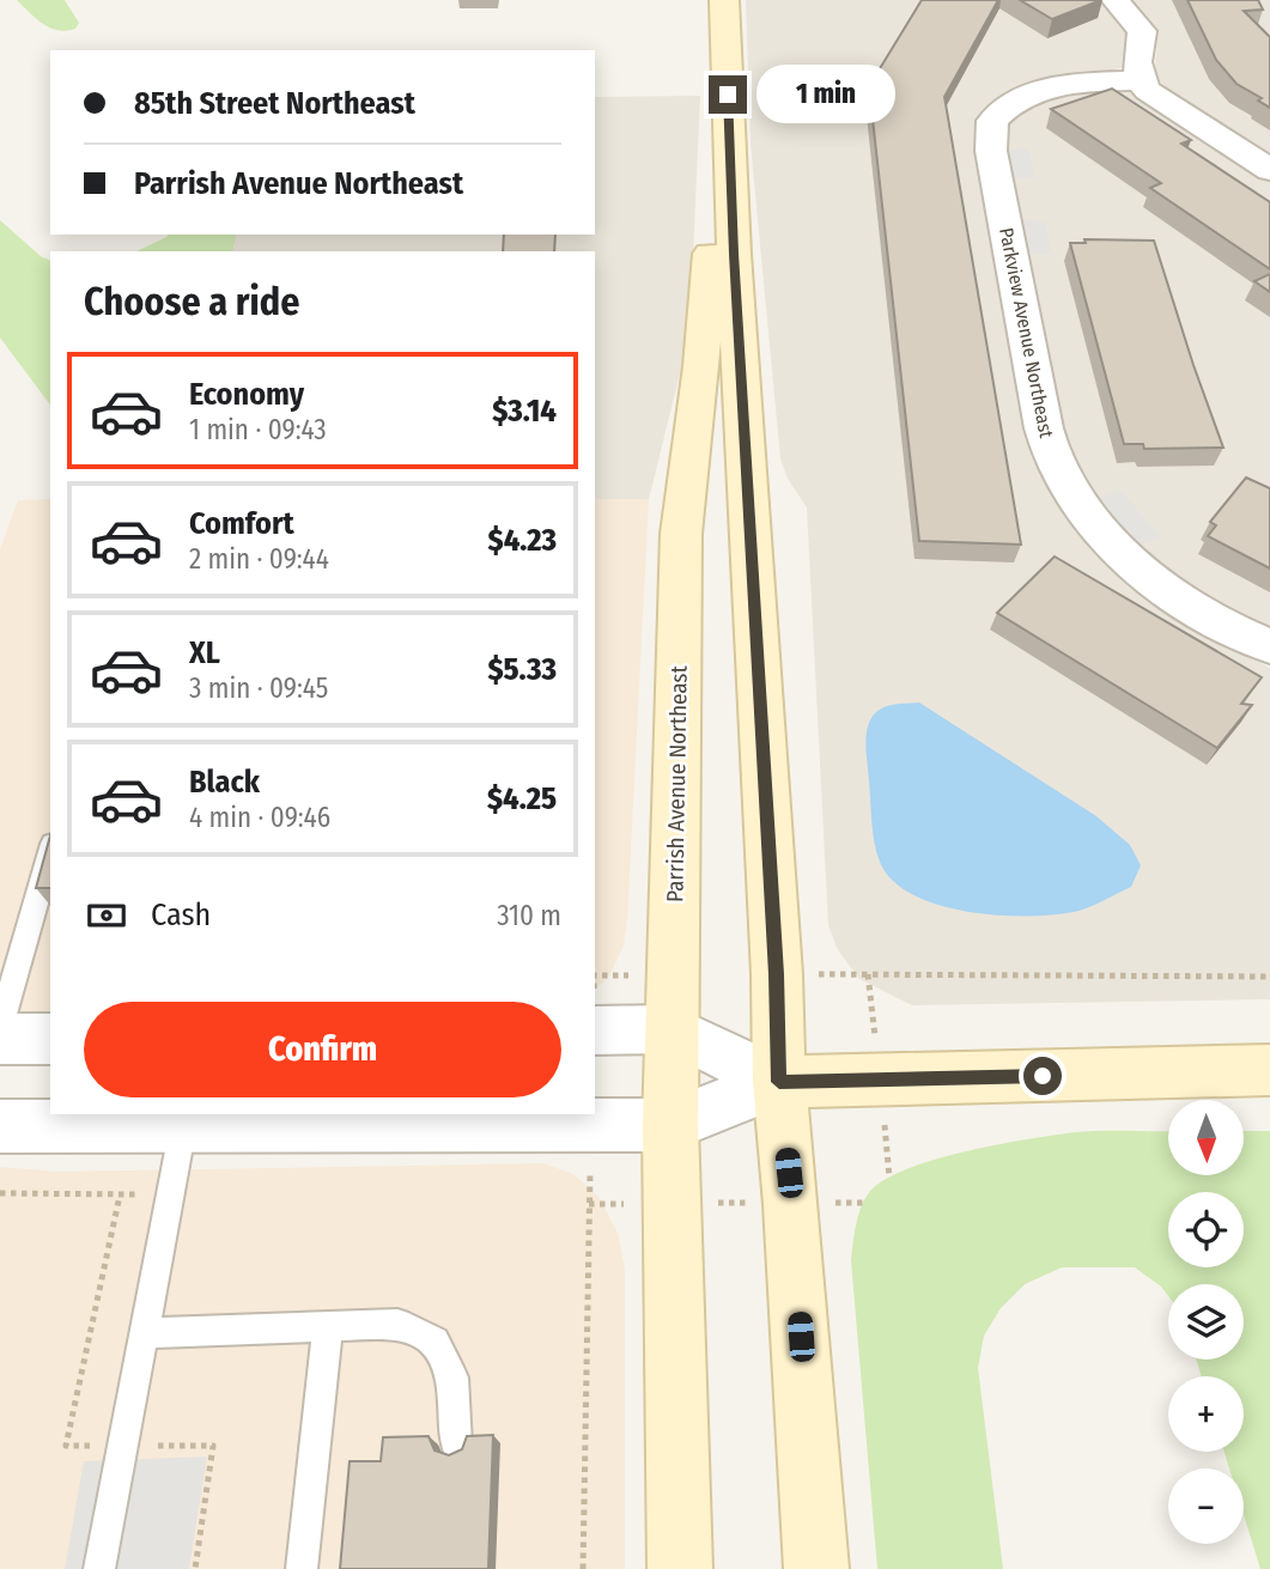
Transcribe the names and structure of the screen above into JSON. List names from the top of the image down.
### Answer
{
  "streets": {
    "main road": ["Parrish Avenue Northeast"],
    "street": ["Parkview Avenue Northeast"]
  },
  "north": "bottom",
  "page": {
    "banner": ["85th Street Northeast", "Parrish Avenue Northeast"],
    "bubble": "1 min",
    "heading": "Choose a ride",
    "list": [
      {
        "name": "Economy",
        "note": "1 min · 09:43",
        "value": "$3.14"
      },
      {
        "name": "Comfort",
        "note": "2 min · 09:44",
        "value": "$4.23"
      },
      {
        "name": "XL",
        "note": "3 min · 09:45",
        "value": "$5.33"
      },
      {
        "name": "Black",
        "note": "4 min · 09:46",
        "value": "$4.25"
      }
    ],
    "pay": ["Cash", "310 m"],
    "buttons": "Confirm",
    "map_buttons": ["+", "−"]
  }
}
